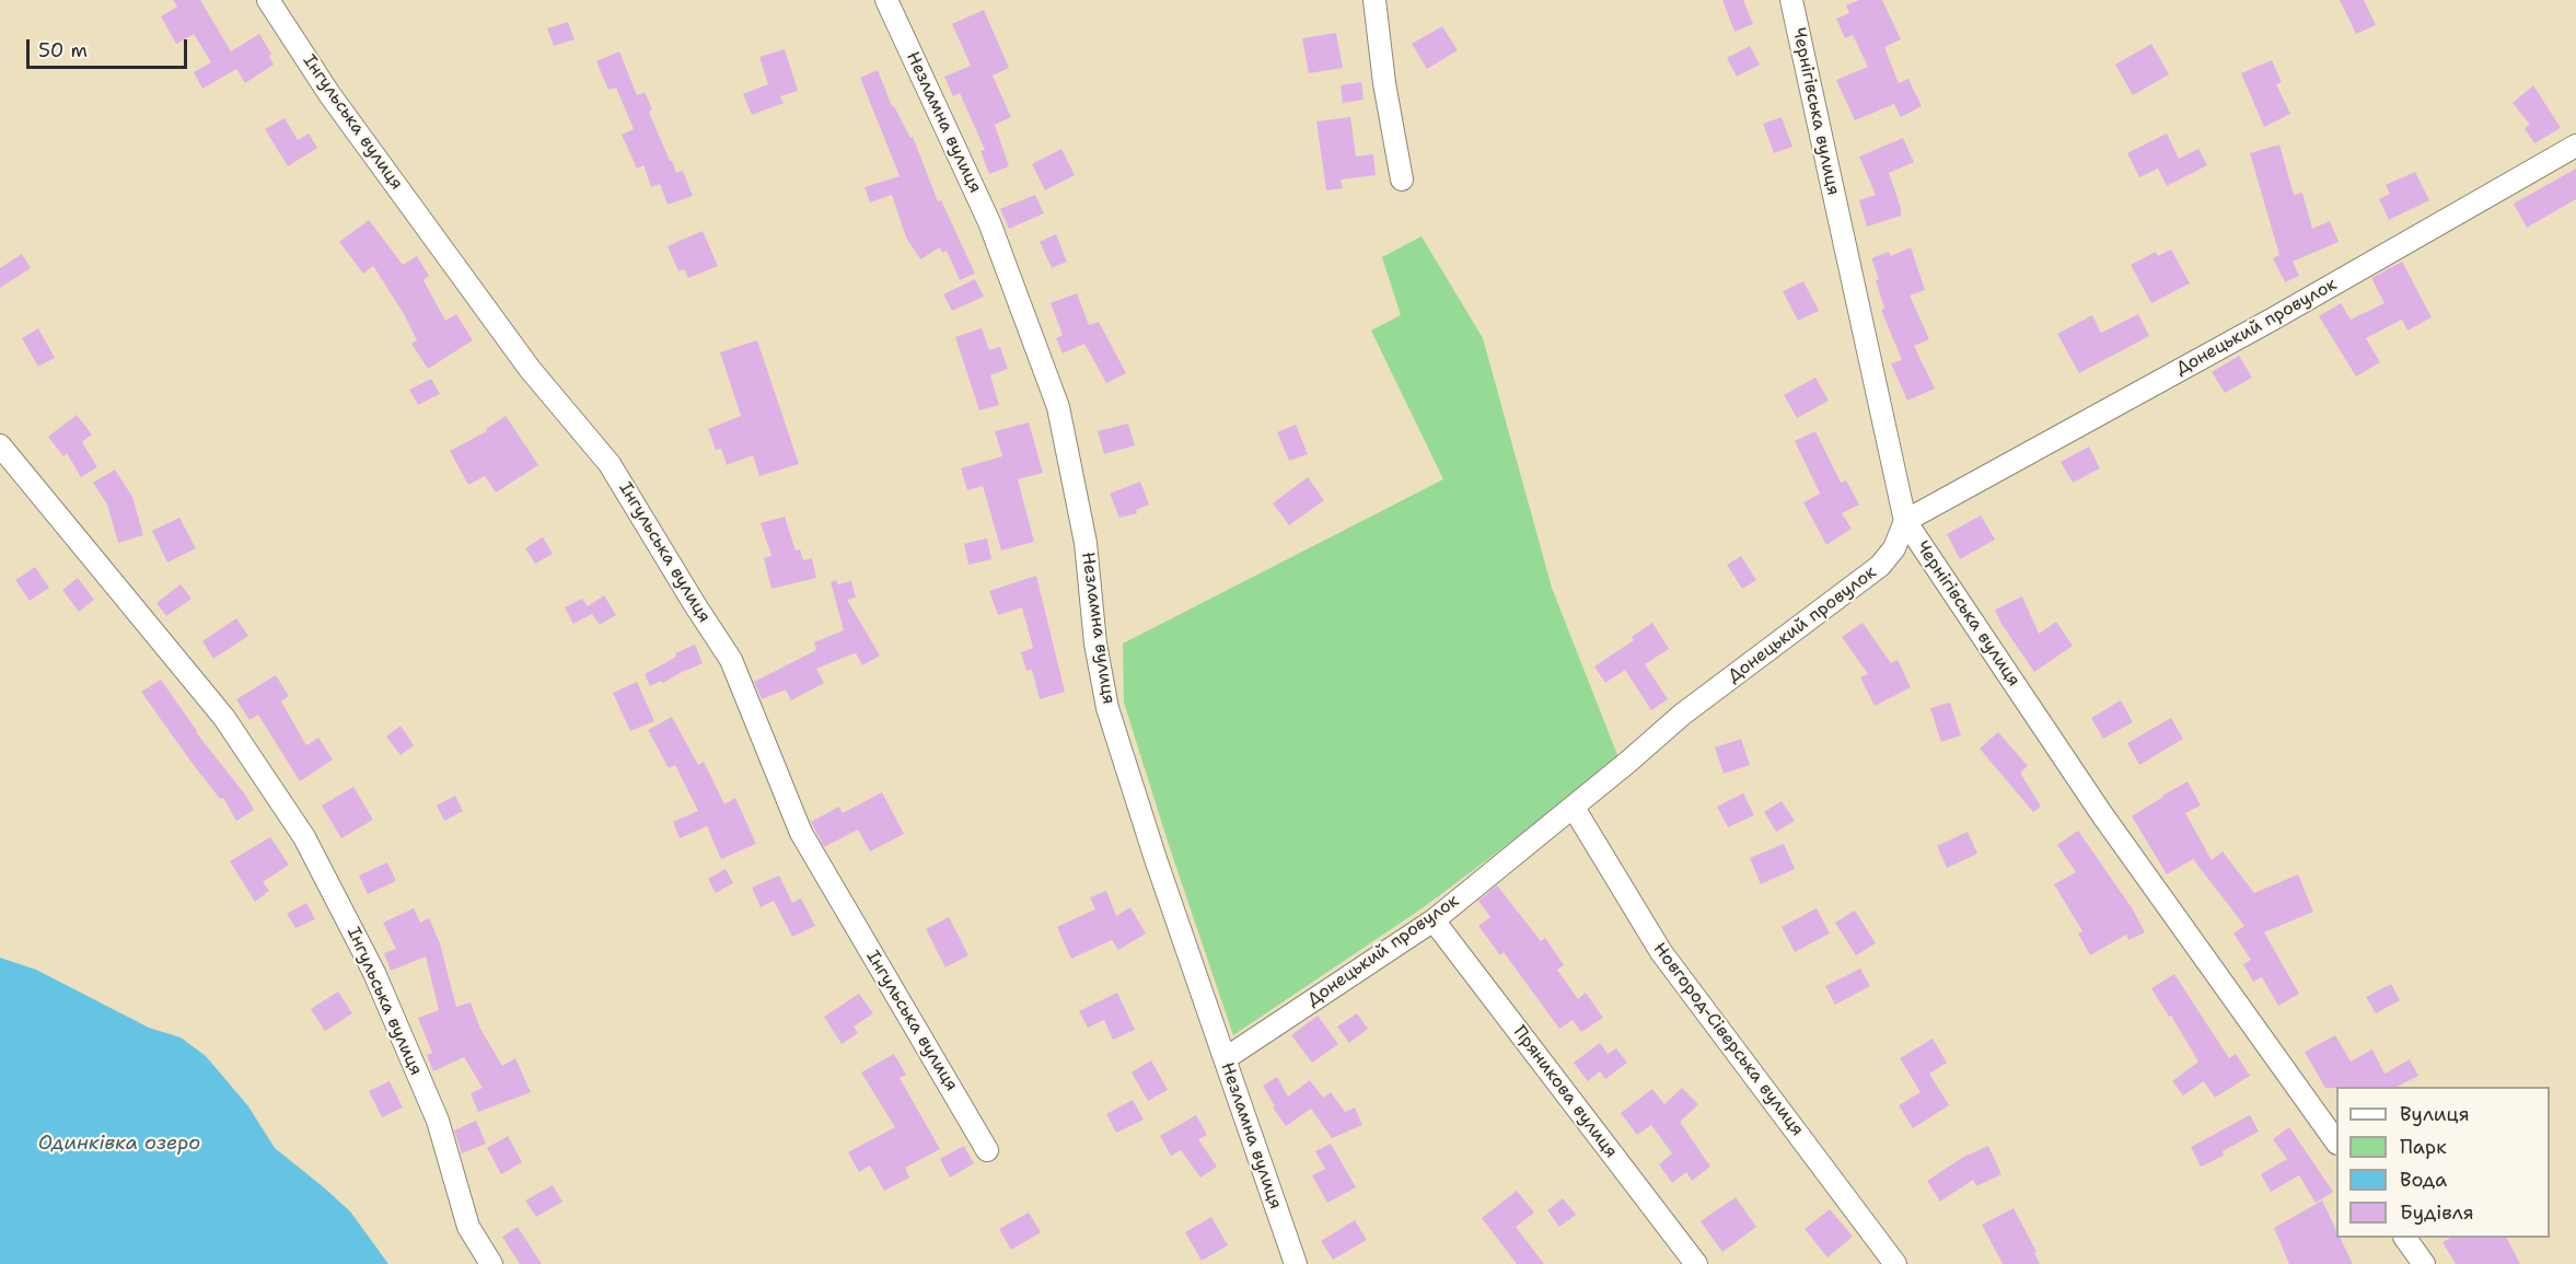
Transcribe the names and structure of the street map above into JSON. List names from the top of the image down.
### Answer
{
  "streets": {
    "street": [
      "Чернігівська вулиця",
      "Інгульська вулиця",
      "Незламна вулиця",
      "Донецький провулок",
      "Новгород-Сіверська вулиця",
      "Пряникова вулиця"
    ]
  },
  "crossings": [
    ["Чернігівська вулиця", "Донецький провулок"],
    ["Незламна вулиця", "Донецький провулок"],
    ["Донецький провулок", "Новгород-Сіверська вулиця"],
    ["Донецький провулок", "Пряникова вулиця"]
  ],
  "water": ["Одинківка озеро"],
  "legend": [
    "Вулиця",
    "Парк",
    "Вода",
    "Будівля"
  ],
  "scale_bar": "50 m"
}
